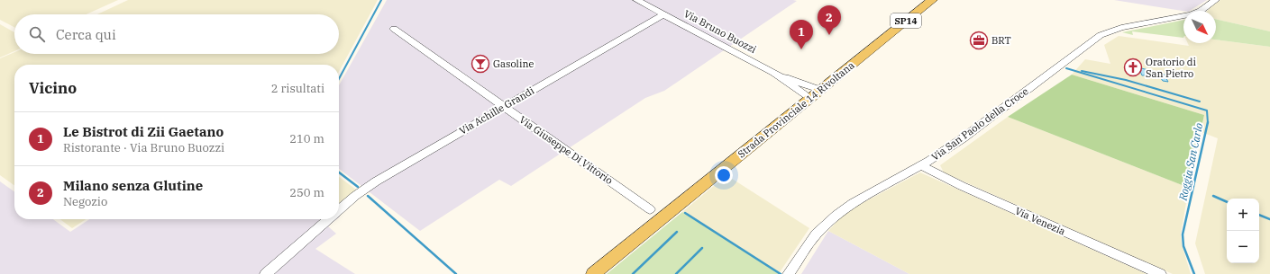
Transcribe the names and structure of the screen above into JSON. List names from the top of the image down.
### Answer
{
  "streets": {
    "main road": ["SP14", "Strada Provinciale 14 Rivoltana"],
    "street": [
      "Via Bruno Buozzi",
      "Via Achille Grandi",
      "Via San Paolo della Croce",
      "Via Giuseppe Di Vittorio",
      "Via Venezia"
    ]
  },
  "crossings": [
    ["Via Bruno Buozzi", "Strada Provinciale 14 Rivoltana"],
    ["Via Bruno Buozzi", "Via Achille Grandi"],
    ["Via Achille Grandi", "Via Giuseppe Di Vittorio"],
    ["Via San Paolo della Croce", "Via Venezia"]
  ],
  "water": ["Roggia San Carlo"],
  "places": {
    "office": ["BRT"],
    "bar": ["Gasoline"],
    "church": ["Oratorio di San Pietro"]
  },
  "north": "bottom right",
  "page": {
    "pins": ["2", "1"],
    "search": "Cerca qui",
    "heading": ["Vicino", "2 risultati"],
    "list": [
      {
        "mark": "1",
        "name": "Le Bistrot di Zii Gaetano",
        "note": "Ristorante · Via Bruno Buozzi",
        "value": "210 m"
      },
      {
        "mark": "2",
        "name": "Milano senza Glutine",
        "note": "Negozio",
        "value": "250 m"
      }
    ],
    "map_buttons": ["+", "−"]
  }
}
